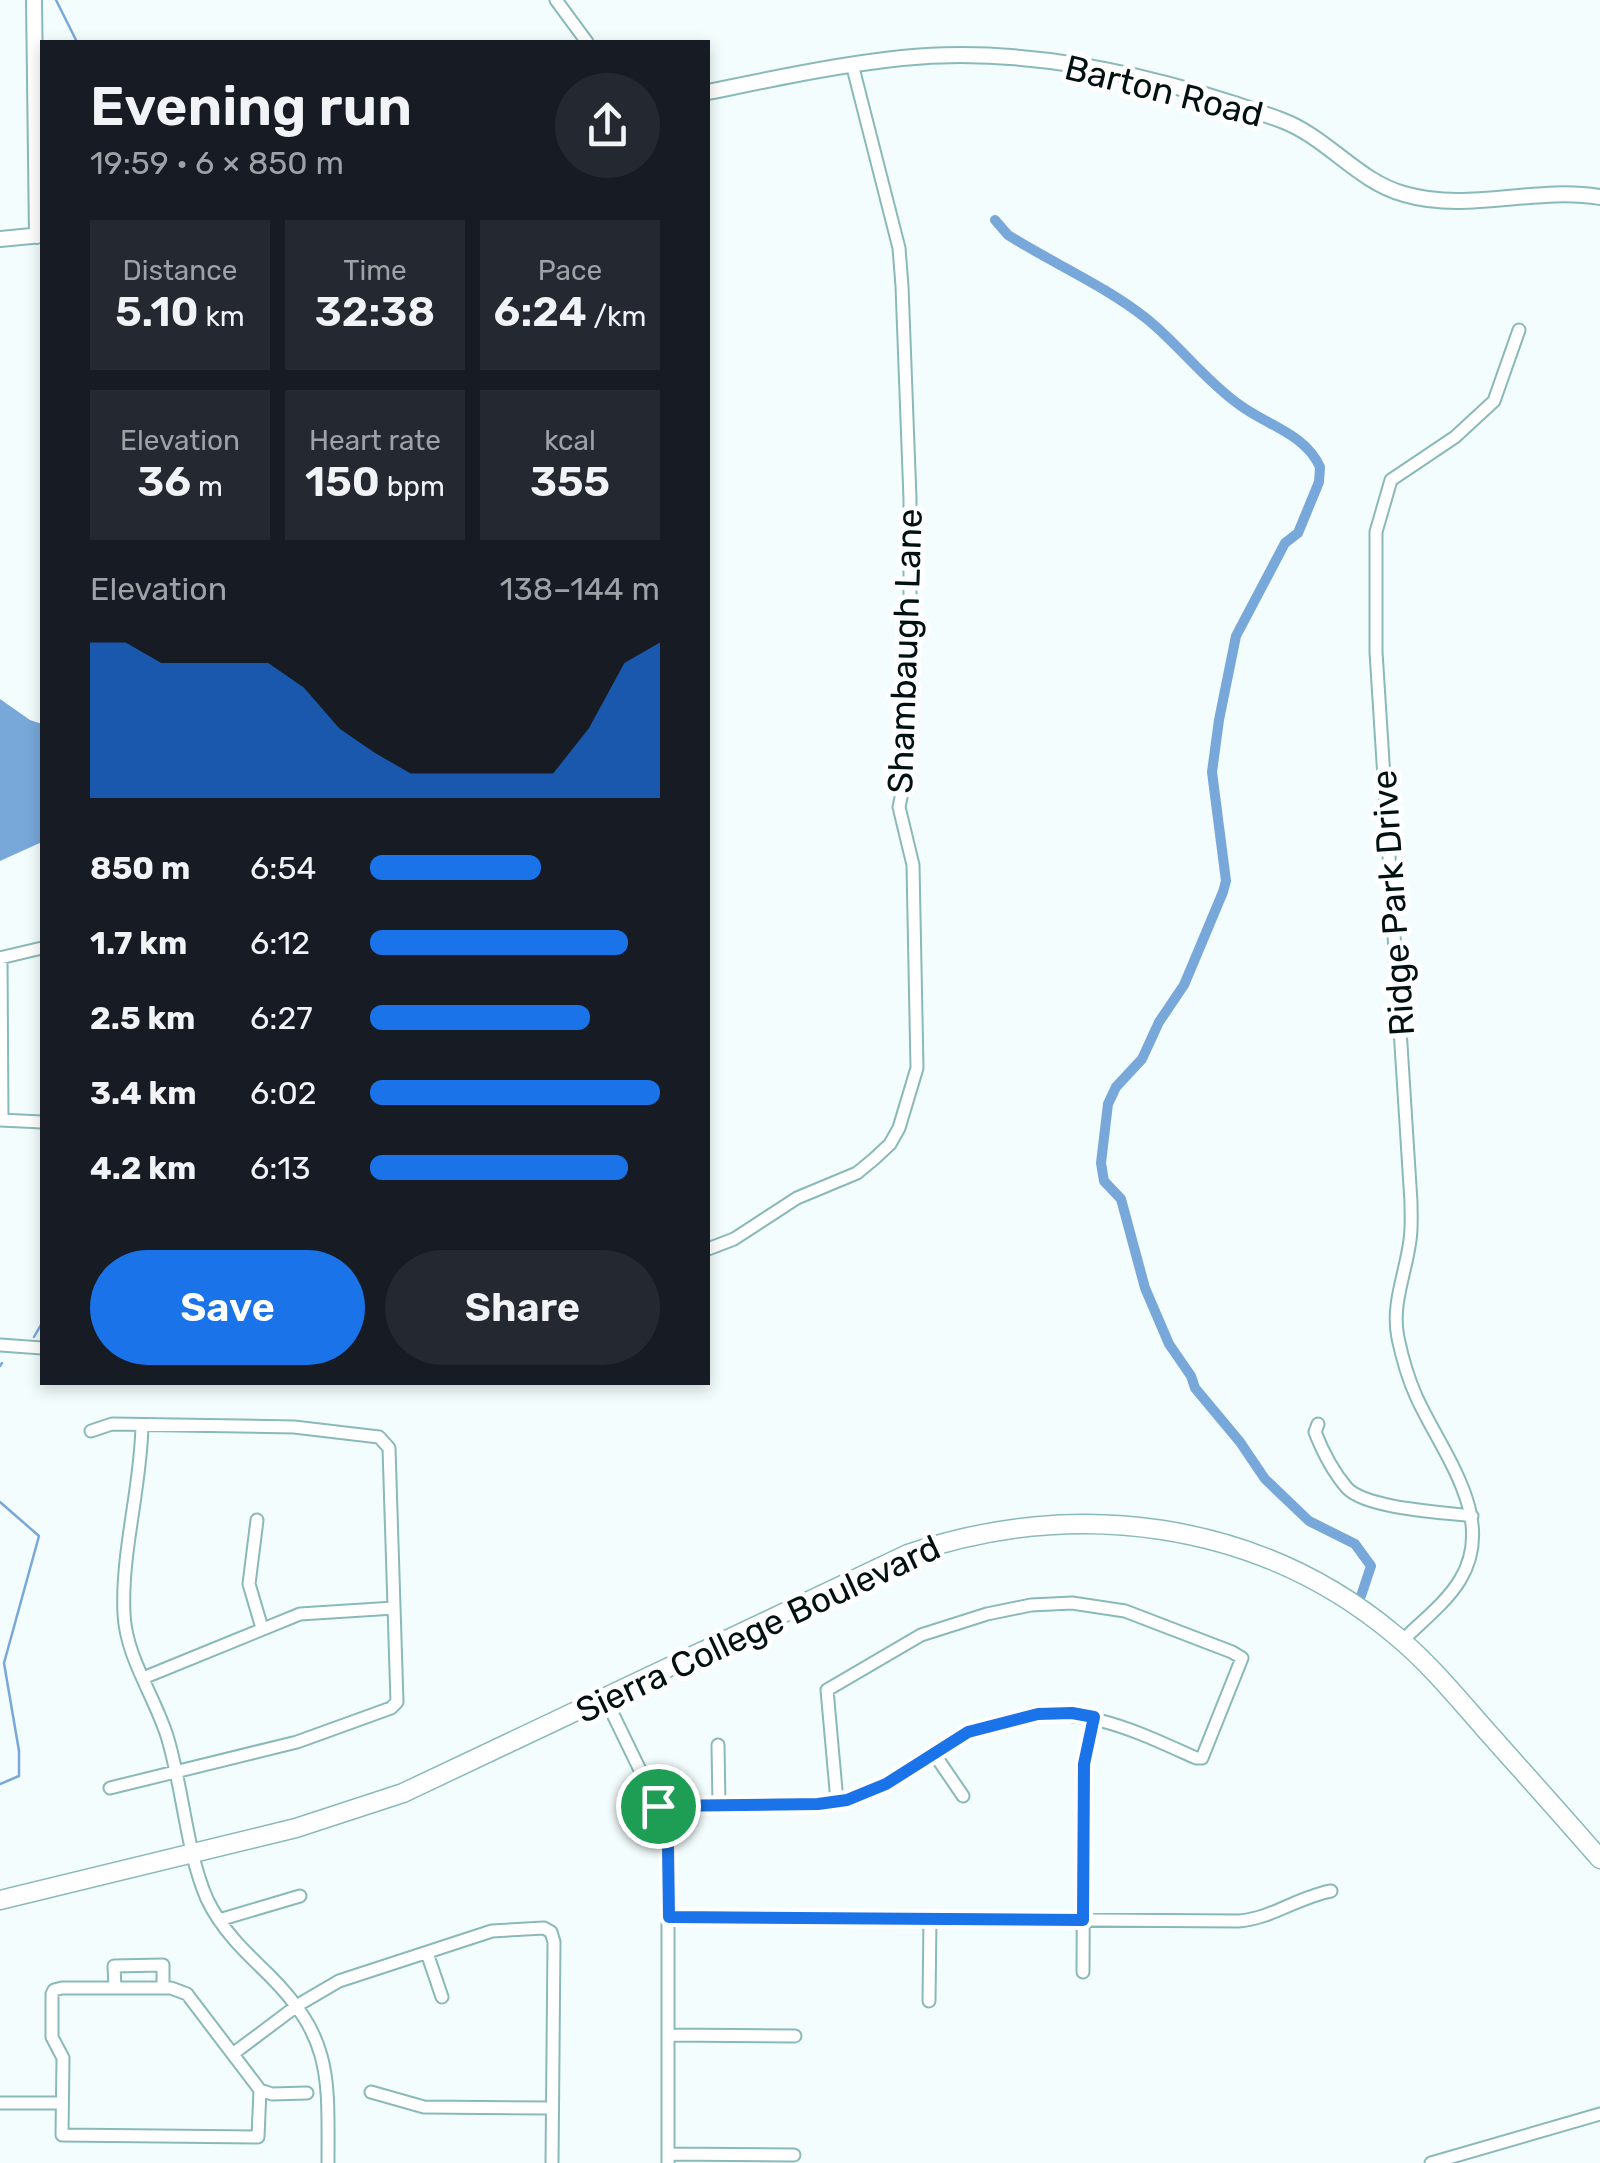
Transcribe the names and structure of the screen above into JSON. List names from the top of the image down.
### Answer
{
  "streets": {
    "main road": ["Sierra College Boulevard"],
    "street": ["Barton Road", "Shambaugh Lane", "Ridge Park Drive"]
  },
  "crossings": [
    ["Barton Road", "Shambaugh Lane"],
    ["Ridge Park Drive", "Sierra College Boulevard"]
  ],
  "page": {
    "heading": ["Evening run", "19:59 · 6 × 850 m"],
    "stats": [
      ["Distance", "5.10 km"],
      ["Time", "32:38"],
      ["Pace", "6:24 /km"],
      ["Elevation", "36 m"],
      ["Heart rate", "150 bpm"],
      ["kcal", "355"]
    ],
    "chart": ["Elevation", "138–144 m"],
    "list": [
      {
        "name": "850 m",
        "note": "6:54"
      },
      {
        "name": "1.7 km",
        "note": "6:12"
      },
      {
        "name": "2.5 km",
        "note": "6:27"
      },
      {
        "name": "3.4 km",
        "note": "6:02"
      },
      {
        "name": "4.2 km",
        "note": "6:13"
      }
    ],
    "buttons": ["Save", "Share"]
  }
}
